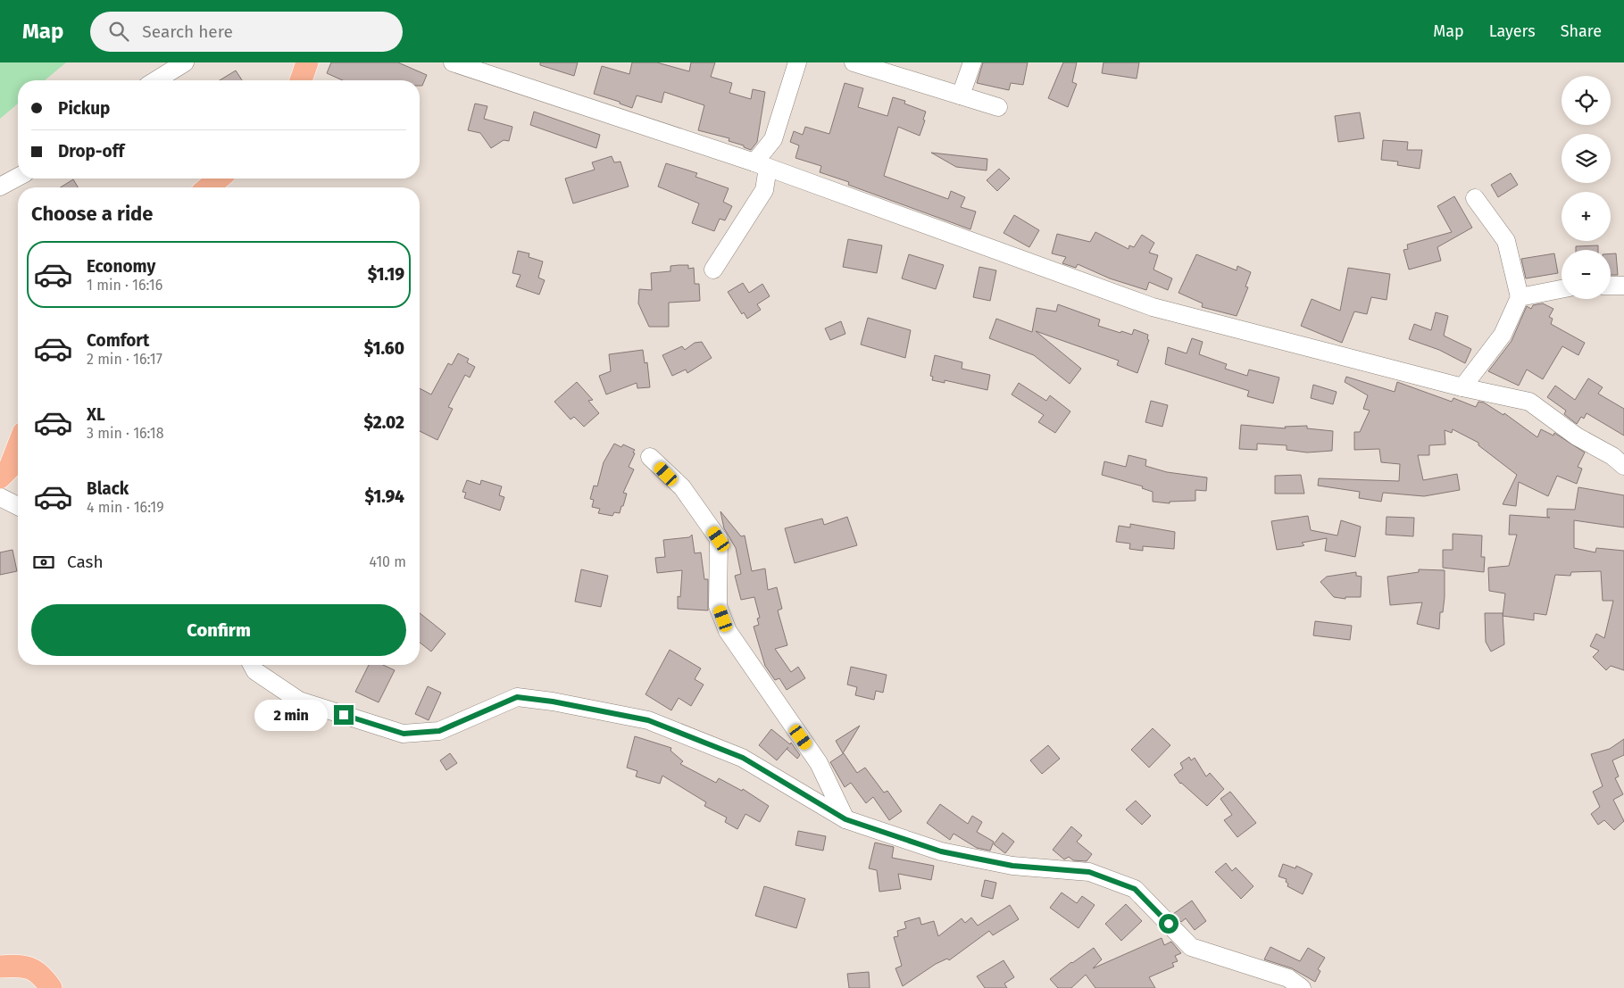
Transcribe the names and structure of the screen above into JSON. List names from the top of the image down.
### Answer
{
  "page": {
    "header": "Map",
    "search": "Search here",
    "nav": ["Map", "Layers", "Share"],
    "map_buttons": ["+", "−"],
    "banner": ["Pickup", "Drop-off"],
    "heading": "Choose a ride",
    "list": [
      {
        "name": "Economy",
        "note": "1 min · 16:16",
        "value": "$1.19"
      },
      {
        "name": "Comfort",
        "note": "2 min · 16:17",
        "value": "$1.60"
      },
      {
        "name": "XL",
        "note": "3 min · 16:18",
        "value": "$2.02"
      },
      {
        "name": "Black",
        "note": "4 min · 16:19",
        "value": "$1.94"
      }
    ],
    "pay": ["Cash", "410 m"],
    "buttons": "Confirm",
    "bubble": "2 min"
  }
}
